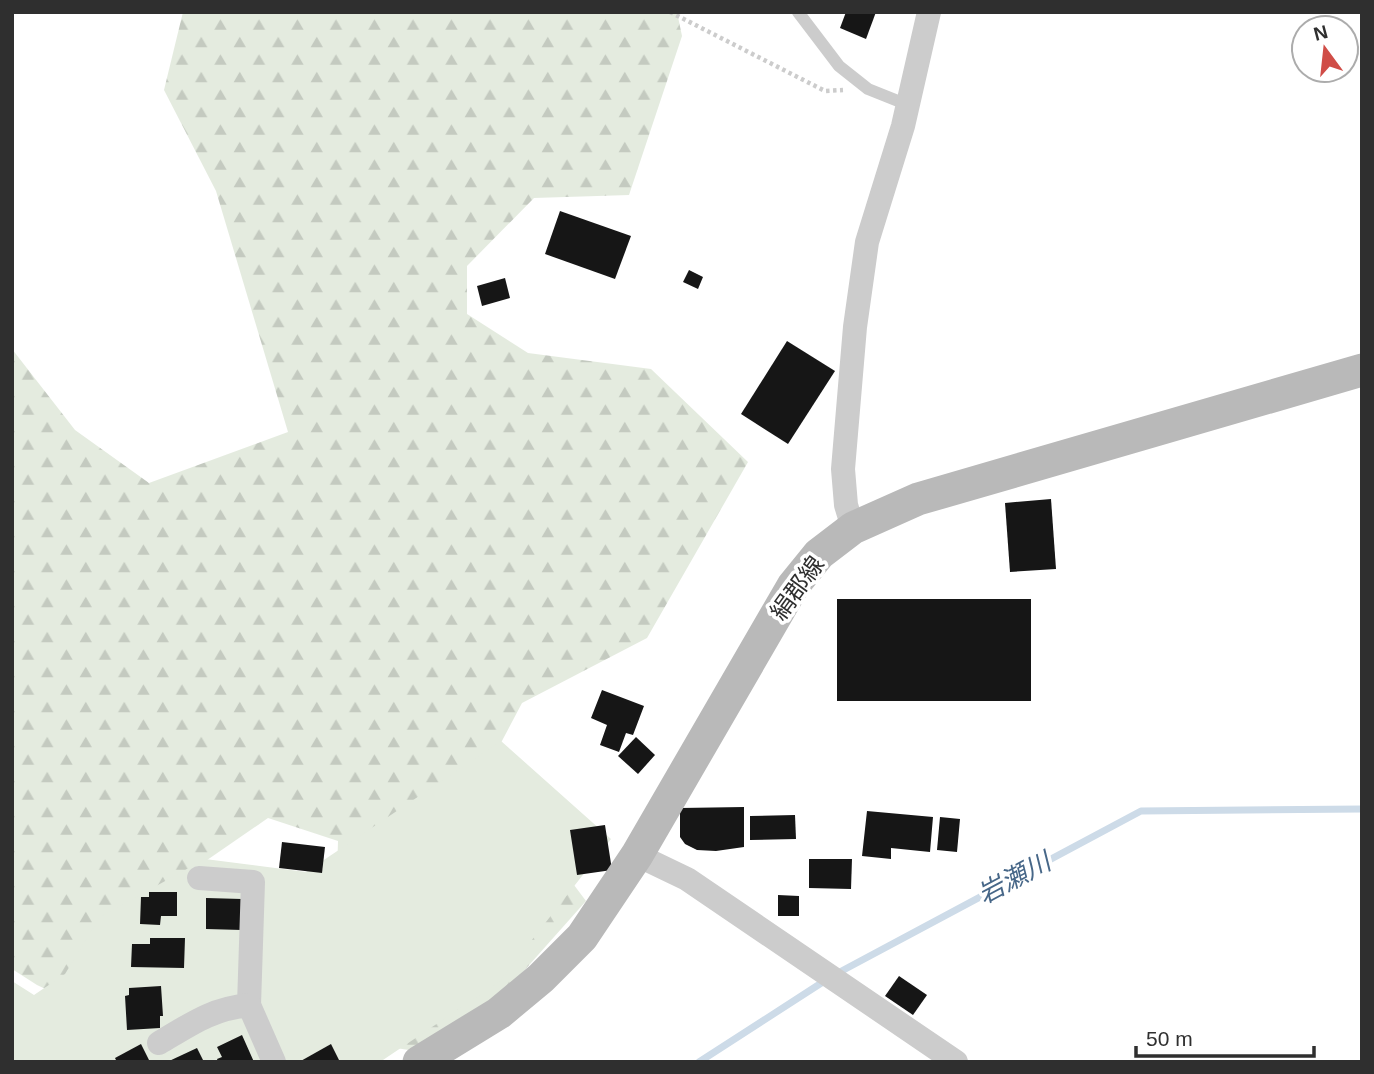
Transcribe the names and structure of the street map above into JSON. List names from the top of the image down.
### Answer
{
  "streets": {
    "main road": ["絹郡線"]
  },
  "water": ["岩瀬川"],
  "scale_bar": "50 m",
  "north": "top"
}
